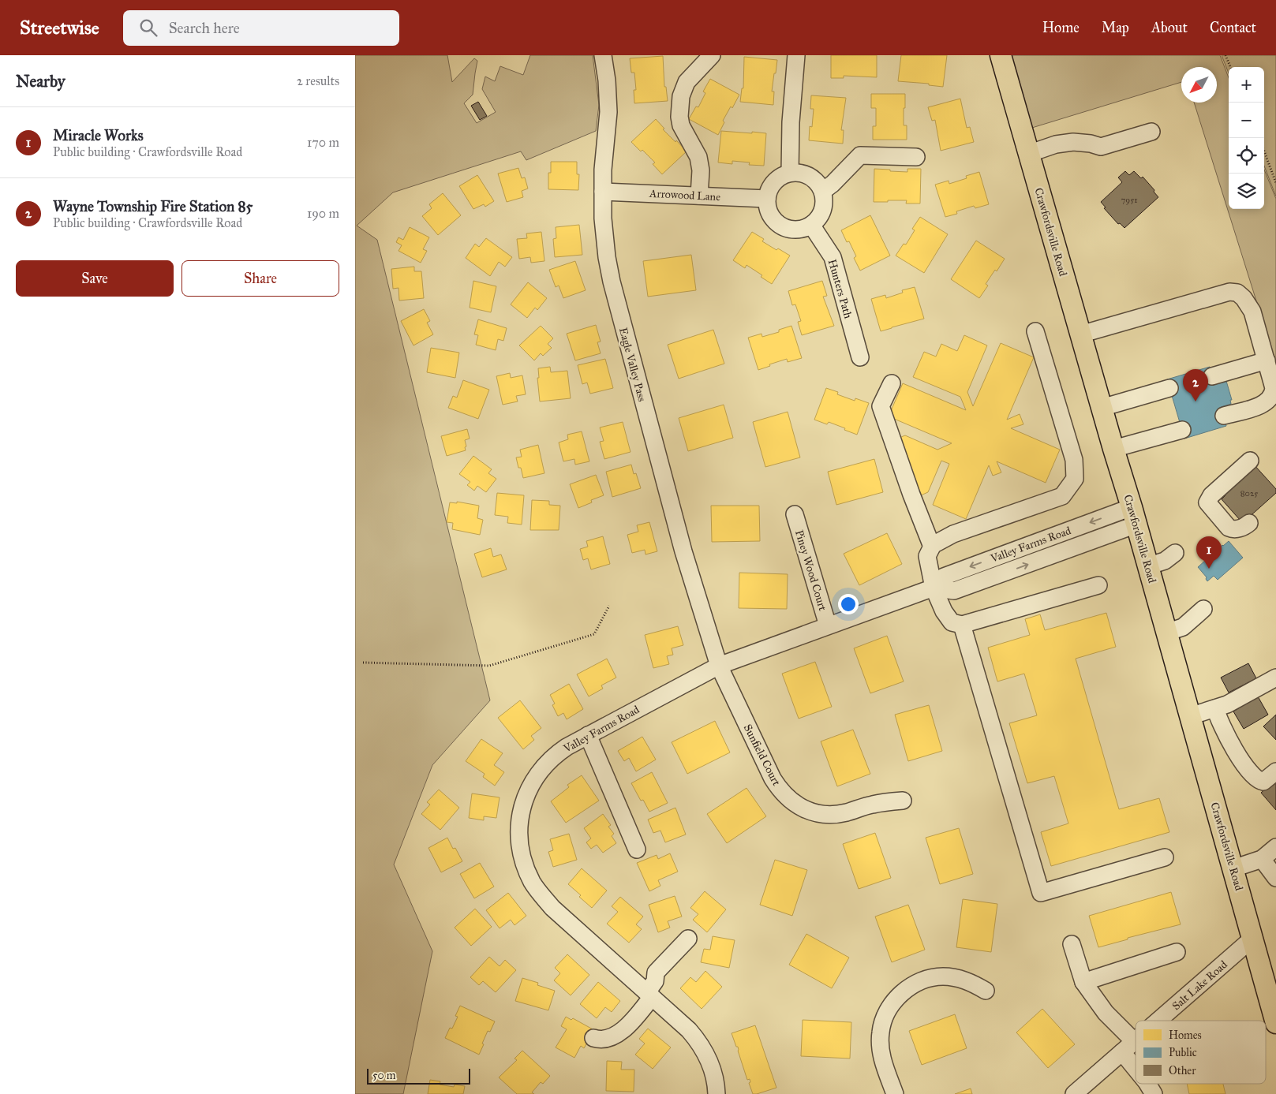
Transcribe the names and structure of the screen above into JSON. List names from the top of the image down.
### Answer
{
  "streets": {
    "main road": ["Crawfordsville Road"],
    "street": [
      "Arrowood Lane",
      "Hunters Path",
      "Eagle Valley Pass",
      "Valley Farms Road",
      "Piney Wood Court",
      "Sunfield Court",
      "Salt Lake Road"
    ]
  },
  "crossings": [
    ["Arrowood Lane", "Hunters Path"],
    ["Arrowood Lane", "Eagle Valley Pass"],
    ["Crawfordsville Road", "Valley Farms Road"],
    ["Crawfordsville Road", "Salt Lake Road"],
    ["Eagle Valley Pass", "Valley Farms Road"],
    ["Eagle Valley Pass", "Sunfield Court"],
    ["Valley Farms Road", "Piney Wood Court"],
    ["Valley Farms Road", "Sunfield Court"]
  ],
  "house_numbers": ["7951", "8025"],
  "legend": ["Homes", "Public", "Other"],
  "scale_bar": "50 m",
  "north": "bottom left",
  "page": {
    "header": "Streetwise",
    "search": "Search here",
    "nav": [
      "Home",
      "Map",
      "About",
      "Contact"
    ],
    "heading": ["Nearby", "2 results"],
    "map_buttons": ["+", "−"],
    "list": [
      {
        "mark": "1",
        "name": "Miracle Works",
        "note": "Public building · Crawfordsville Road",
        "value": "170 m"
      },
      {
        "mark": "2",
        "name": "Wayne Township Fire Station 85",
        "note": "Public building · Crawfordsville Road",
        "value": "190 m"
      }
    ],
    "buttons": ["Save", "Share"],
    "pins": ["2", "1"],
    "scale": "50 m"
  }
}
